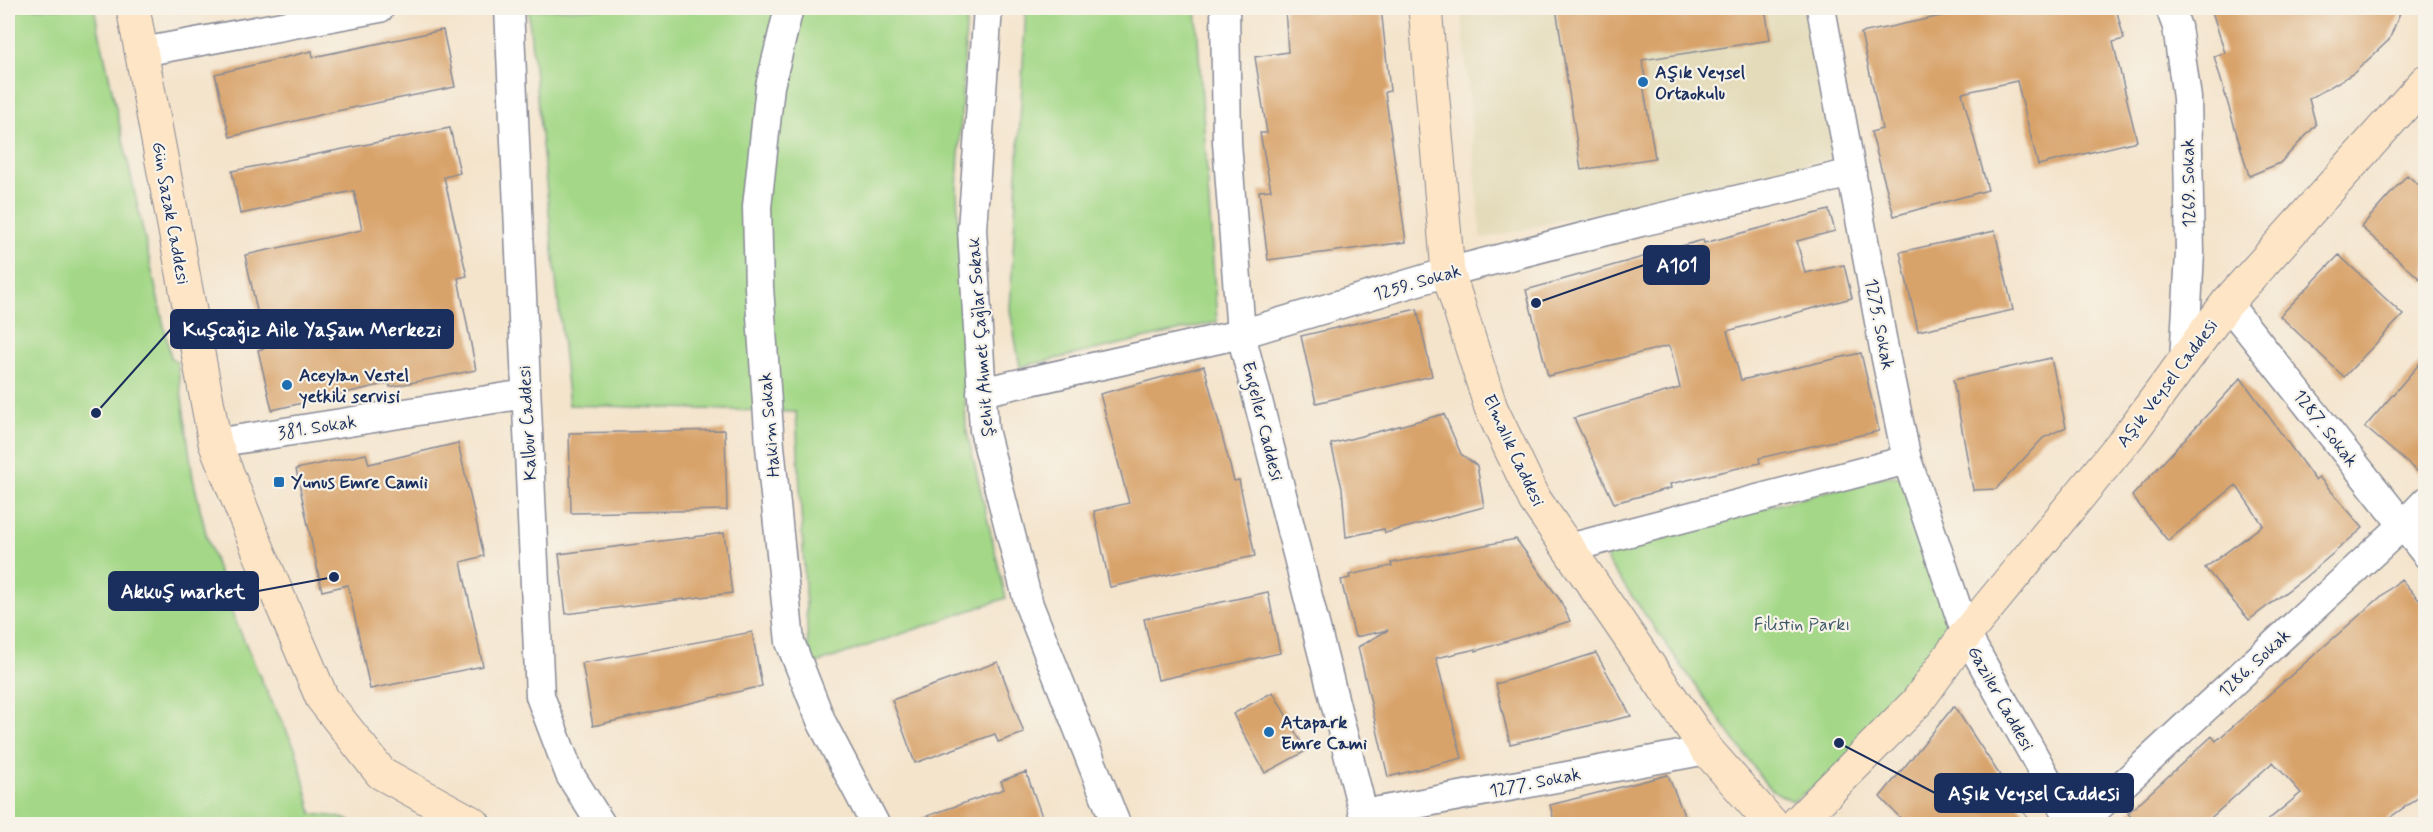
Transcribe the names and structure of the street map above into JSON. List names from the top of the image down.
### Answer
{
  "streets": {
    "street": [
      "1269. Sokak",
      "Gün Sazak Caddesi",
      "1259. Sokak",
      "1275. Sokak",
      "Şehit Ahmet Çağlar Sokak",
      "Aşık Veysel Caddesi",
      "Engeller Caddesi",
      "Kalbur Caddesi",
      "Hakim Sokak",
      "381. Sokak",
      "1287. Sokak",
      "Elmalık Caddesi",
      "1286. Sokak",
      "Gaziler Caddesi",
      "1277. Sokak"
    ]
  },
  "crossings": [
    ["1269. Sokak", "Aşık Veysel Caddesi"],
    ["Gün Sazak Caddesi", "381. Sokak"],
    ["1259. Sokak", "1275. Sokak"],
    ["1259. Sokak", "Şehit Ahmet Çağlar Sokak"],
    ["1259. Sokak", "Engeller Caddesi"],
    ["1259. Sokak", "Elmalık Caddesi"],
    ["1275. Sokak", "Aşık Veysel Caddesi"],
    ["1275. Sokak", "Gaziler Caddesi"],
    ["Aşık Veysel Caddesi", "1287. Sokak"],
    ["Aşık Veysel Caddesi", "Gaziler Caddesi"],
    ["Engeller Caddesi", "1277. Sokak"],
    ["Kalbur Caddesi", "381. Sokak"],
    ["1287. Sokak", "1286. Sokak"],
    ["Elmalık Caddesi", "1277. Sokak"]
  ],
  "parks": ["Filistin Parkı"],
  "places": {
    "other": [
      "Aşık Veysel Ortaokulu",
      "A101",
      "Aceylan Vestel yetkili servisi",
      "Kuşcağız Aile Yaşam Merkezi",
      "Akkuş market",
      "Atapark Emre Cami",
      "Aşık Veysel Caddesi"
    ],
    "transit": ["Yunus Emre Camii"]
  }
}
